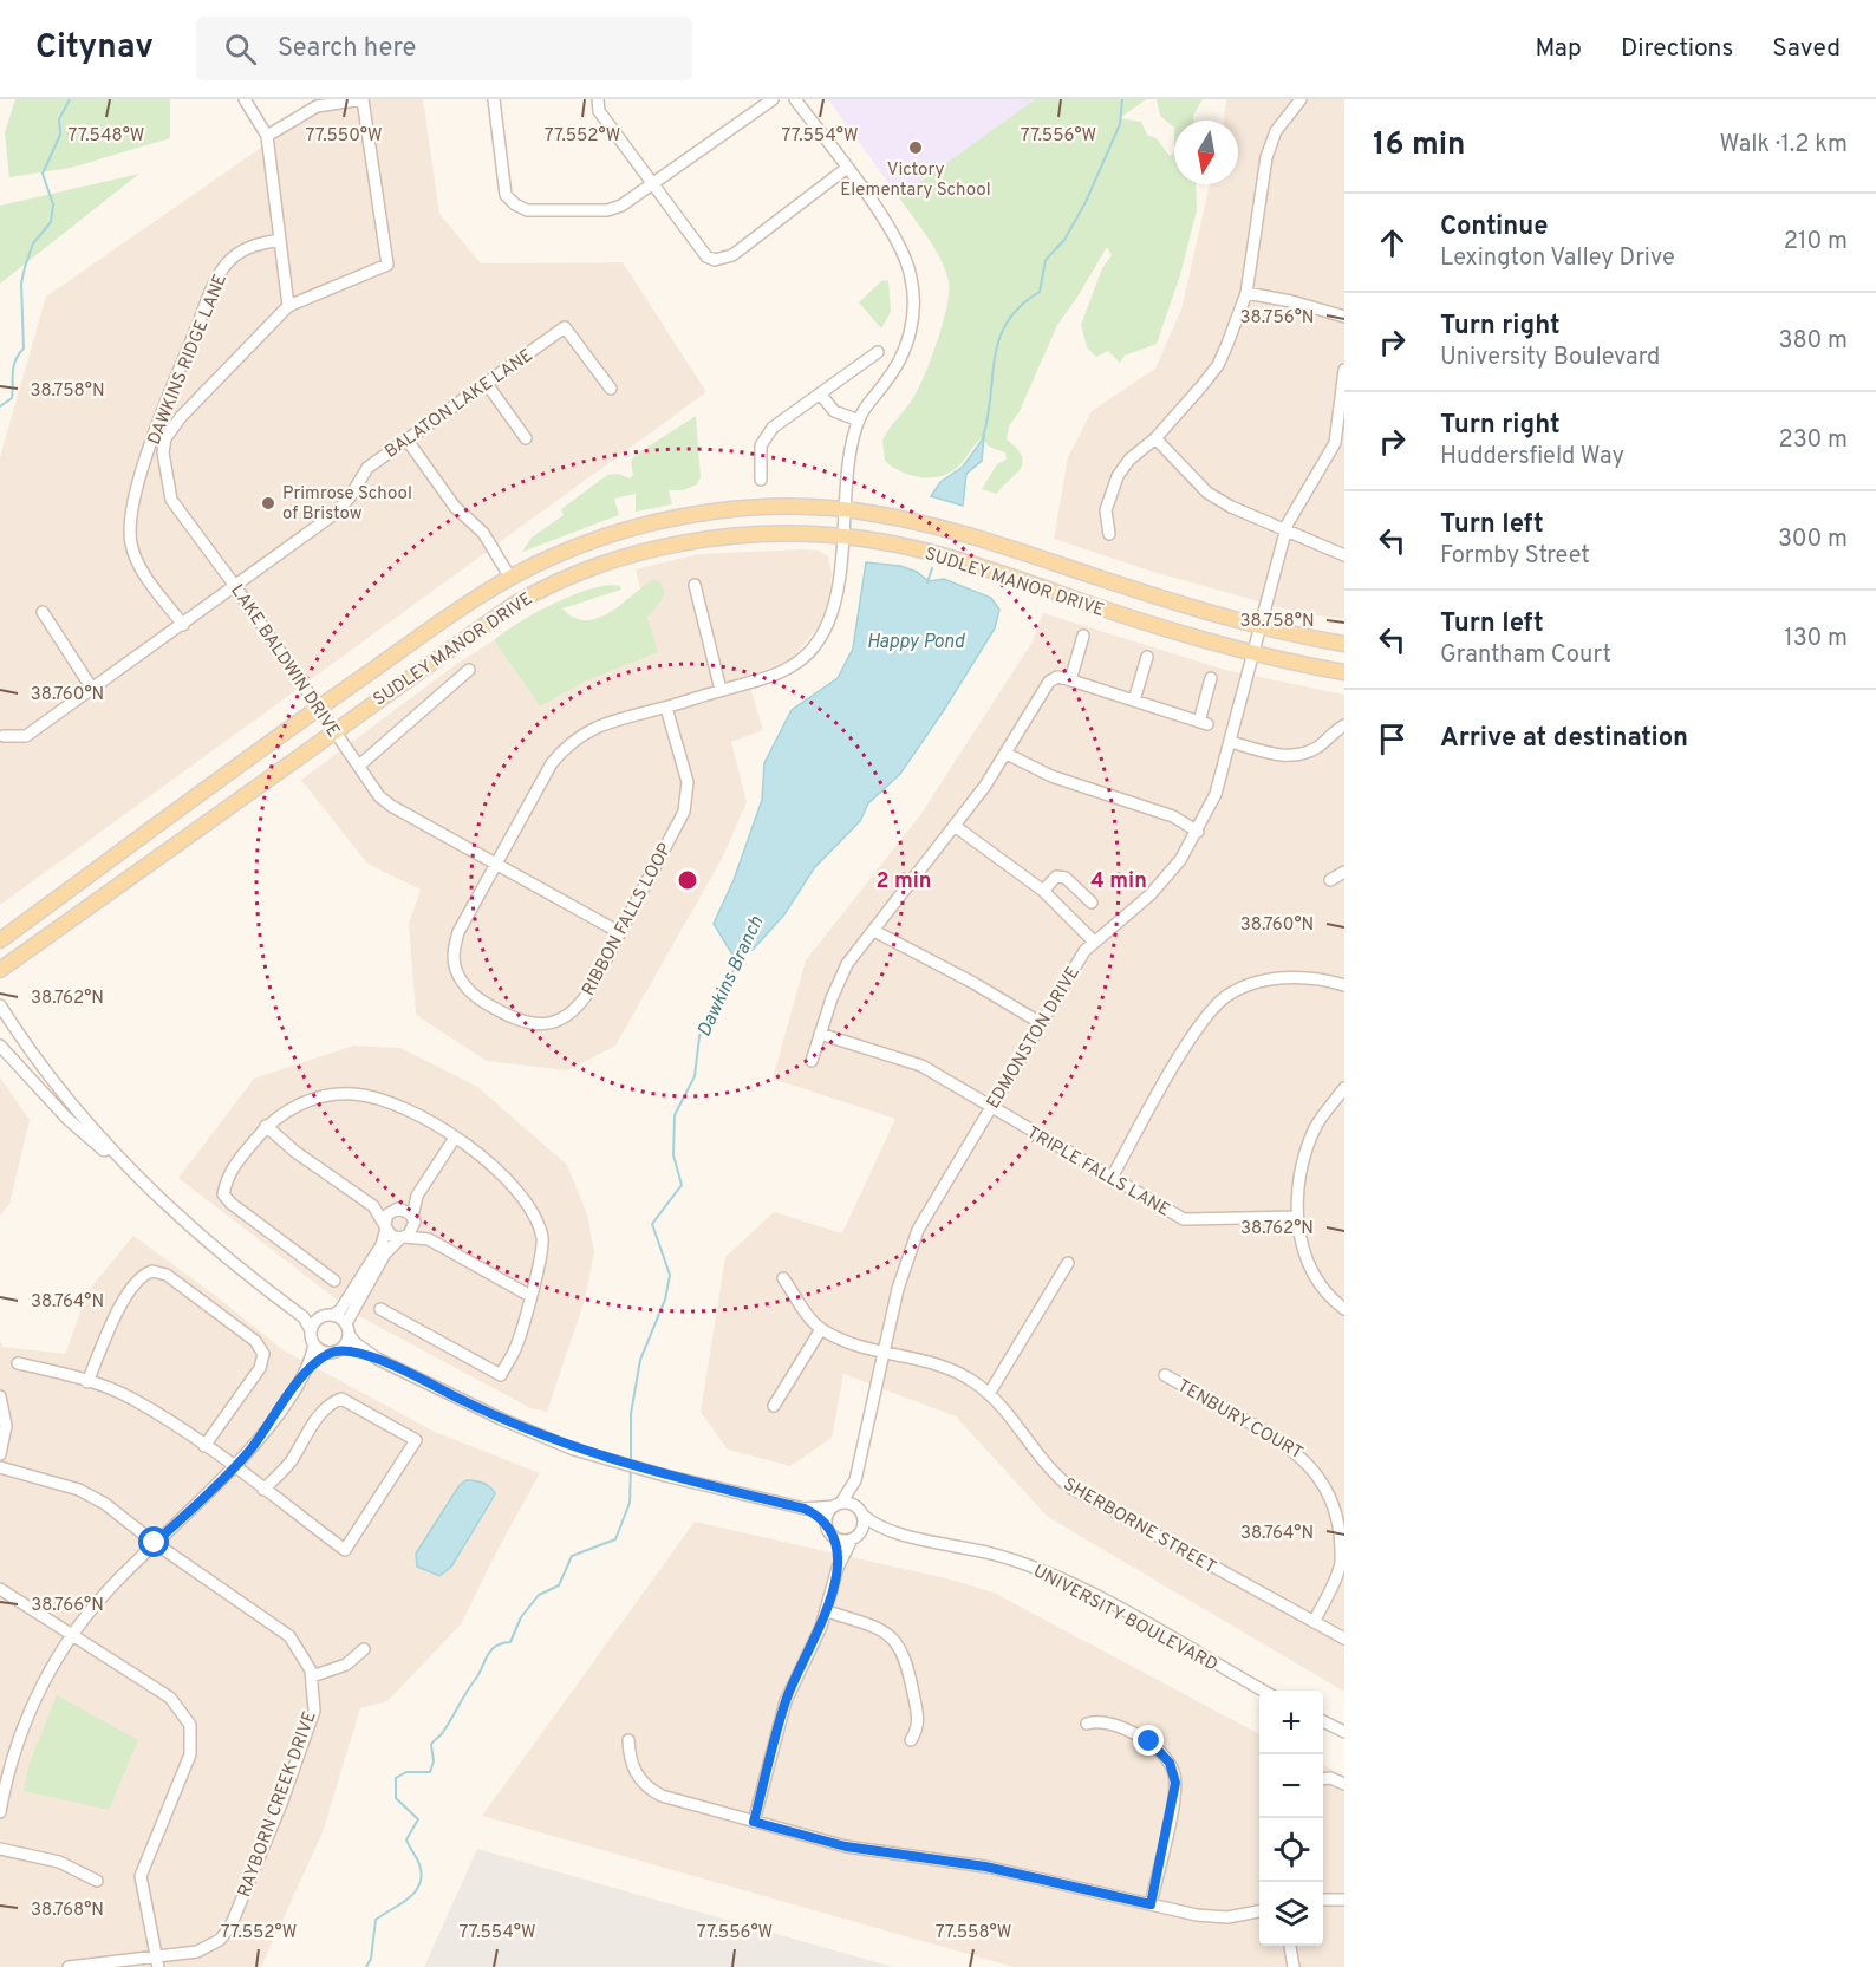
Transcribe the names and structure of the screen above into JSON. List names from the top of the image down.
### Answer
{
  "streets": {
    "main road": ["SUDLEY MANOR DRIVE"],
    "street": [
      "DAWKINS RIDGE LANE",
      "BALATON LAKE LANE",
      "LAKE BALDWIN DRIVE",
      "RIBBON FALLS LOOP",
      "EDMONSTON DRIVE",
      "TRIPLE FALLS LANE",
      "TENBURY COURT",
      "SHERBORNE STREET",
      "UNIVERSITY BOULEVARD",
      "RAYBORN CREEK DRIVE"
    ]
  },
  "crossings": [
    ["DAWKINS RIDGE LANE", "BALATON LAKE LANE"],
    ["BALATON LAKE LANE", "LAKE BALDWIN DRIVE"],
    ["SUDLEY MANOR DRIVE", "LAKE BALDWIN DRIVE"],
    ["SUDLEY MANOR DRIVE", "RIBBON FALLS LOOP"],
    ["SUDLEY MANOR DRIVE", "EDMONSTON DRIVE"],
    ["LAKE BALDWIN DRIVE", "RIBBON FALLS LOOP"],
    ["EDMONSTON DRIVE", "TRIPLE FALLS LANE"],
    ["EDMONSTON DRIVE", "SHERBORNE STREET"],
    ["EDMONSTON DRIVE", "UNIVERSITY BOULEVARD"],
    ["TENBURY COURT", "SHERBORNE STREET"]
  ],
  "water": ["Happy Pond", "Dawkins Branch"],
  "places": ["Victory Elementary School", "Primrose School of Bristow"],
  "north": "bottom",
  "page": {
    "header": "Citynav",
    "search": "Search here",
    "nav": ["Map", "Directions", "Saved"],
    "heading": ["16 min", "Walk · 1.2 km"],
    "list": [
      ["Continue", "Lexington Valley Drive", "210 m"],
      ["Turn right", "University Boulevard", "380 m"],
      ["Turn right", "Huddersfield Way", "230 m"],
      ["Turn left", "Formby Street", "300 m"],
      ["Turn left", "Grantham Court", "130 m"],
      "Arrive at destination"
    ],
    "map_buttons": ["+", "−"]
  },
  "coordinates": [
    "77.548°W",
    "77.550°W",
    "77.552°W",
    "77.554°W",
    "77.556°W",
    "38.756°N",
    "38.758°N",
    "38.760°N",
    "38.762°N",
    "38.764°N",
    "38.766°N",
    "38.768°N",
    "77.558°W"
  ],
  "rings": ["2 min", "4 min"]
}
